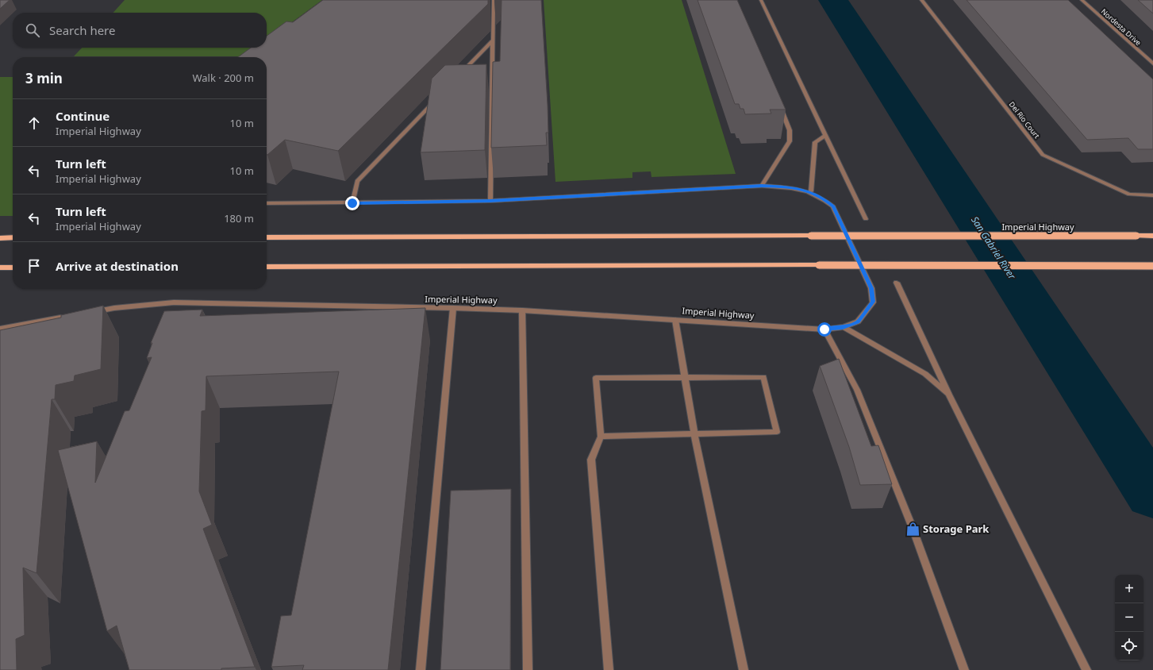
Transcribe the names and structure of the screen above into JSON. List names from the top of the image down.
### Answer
{
  "streets": {
    "main road": ["Imperial Highway"],
    "street": ["Nordesta Drive", "Del Rio Court"]
  },
  "water": ["San Gabriel River"],
  "places": {
    "shop": ["Storage Park"]
  },
  "page": {
    "search": "Search here",
    "heading": ["3 min", "Walk · 200 m"],
    "list": [
      ["Continue", "Imperial Highway", "10 m"],
      ["Turn left", "Imperial Highway", "10 m"],
      ["Turn left", "Imperial Highway", "180 m"],
      "Arrive at destination"
    ],
    "map_buttons": ["+", "−"]
  }
}
